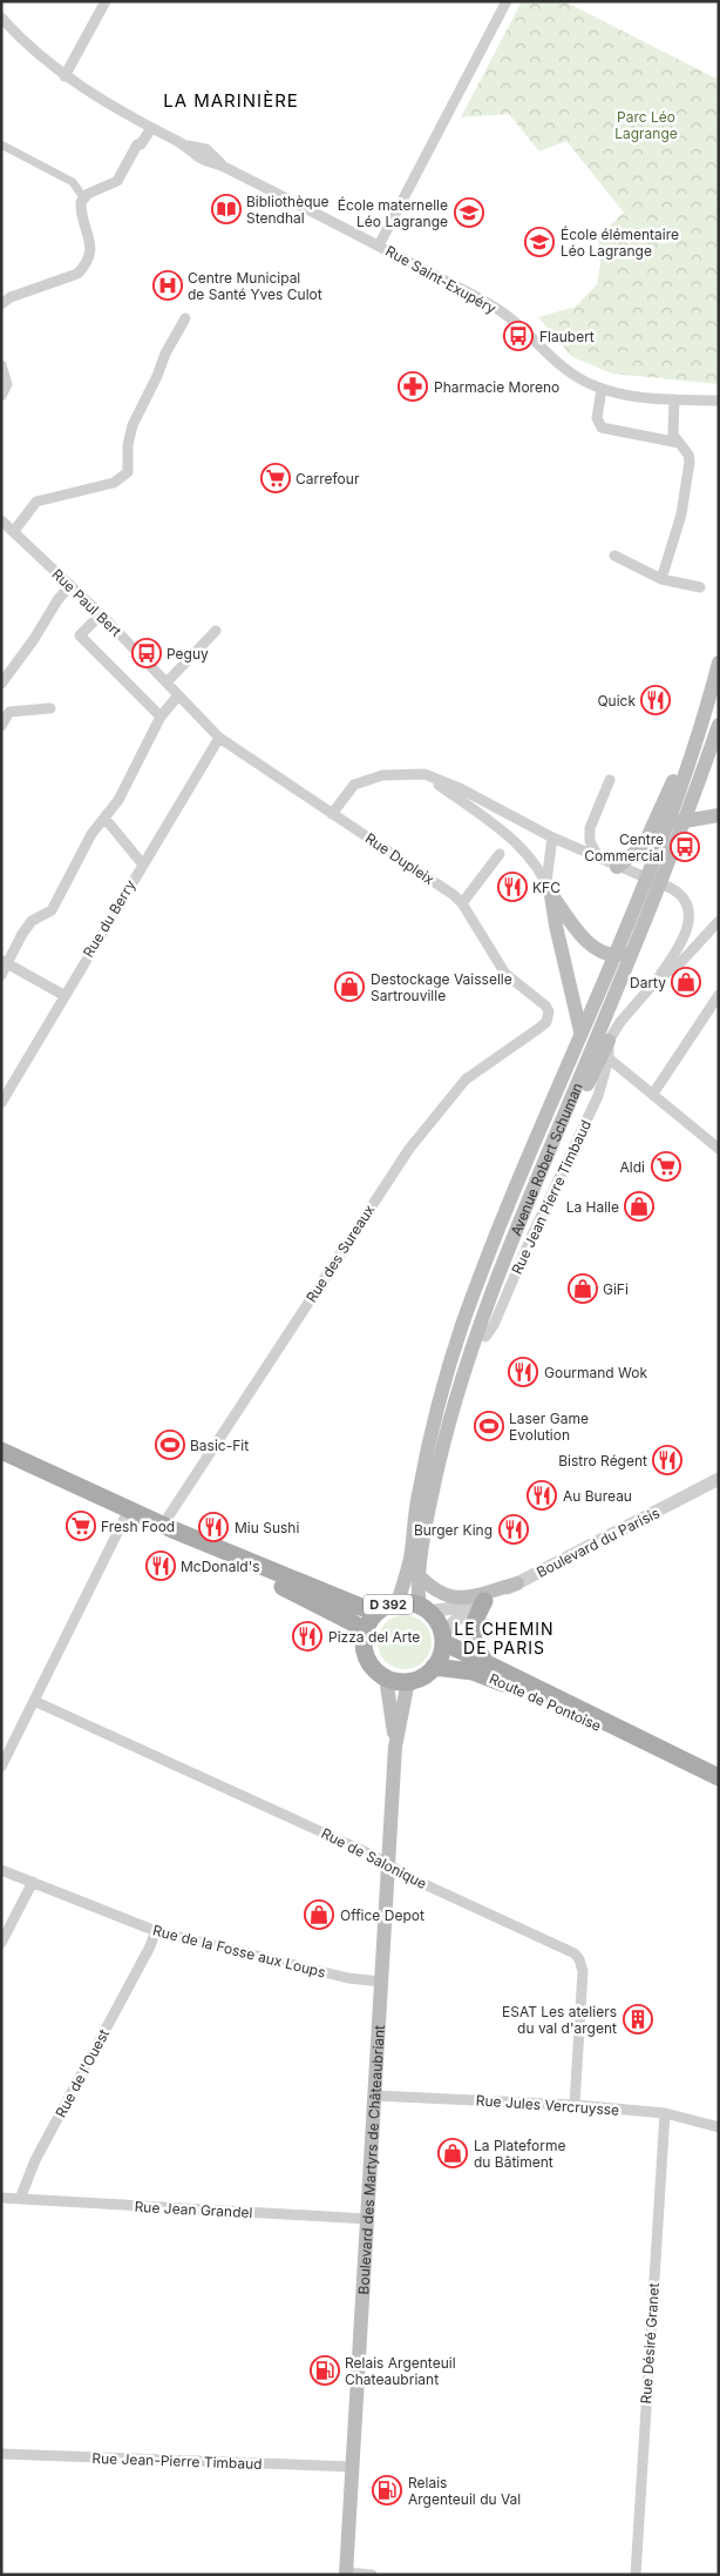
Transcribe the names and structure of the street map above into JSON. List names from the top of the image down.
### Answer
{
  "streets": {
    "main road": [
      "Avenue Robert Schuman",
      "D 392",
      "Route de Pontoise",
      "Boulevard des Martyrs de Châteaubriant"
    ],
    "street": [
      "Rue Saint-Exupéry",
      "Rue Paul Bert",
      "Rue Dupleix",
      "Rue du Berry",
      "Rue Jean Pierre Timbaud",
      "Rue des Sureaux",
      "Boulevard du Parisis",
      "Rue de Salonique",
      "Rue de la Fosse aux Loups",
      "Rue de l'Ouest",
      "Rue Jules Vercruysse",
      "Rue Jean Grandel",
      "Rue Désiré Granet",
      "Rue Jean-Pierre Timbaud"
    ]
  },
  "crossings": [
    ["Rue Paul Bert", "Rue Dupleix"],
    ["Rue Paul Bert", "Rue du Berry"],
    ["Rue Dupleix", "Rue du Berry"],
    ["Rue Dupleix", "Rue des Sureaux"],
    ["Avenue Robert Schuman", "Rue Jean Pierre Timbaud"],
    ["Avenue Robert Schuman", "Boulevard du Parisis"],
    ["Avenue Robert Schuman", "D 392"],
    ["Avenue Robert Schuman", "Route de Pontoise"],
    ["Avenue Robert Schuman", "Boulevard des Martyrs de Châteaubriant"],
    ["Rue des Sureaux", "D 392"],
    ["Boulevard du Parisis", "D 392"],
    ["Boulevard du Parisis", "Route de Pontoise"],
    ["Boulevard du Parisis", "Boulevard des Martyrs de Châteaubriant"],
    ["D 392", "Route de Pontoise"],
    ["D 392", "Boulevard des Martyrs de Châteaubriant"],
    ["Route de Pontoise", "Boulevard des Martyrs de Châteaubriant"],
    ["Rue de Salonique", "Rue Jules Vercruysse"],
    ["Rue de Salonique", "Boulevard des Martyrs de Châteaubriant"],
    ["Rue de la Fosse aux Loups", "Rue de l'Ouest"],
    ["Rue de la Fosse aux Loups", "Boulevard des Martyrs de Châteaubriant"],
    ["Rue de l'Ouest", "Rue Jean Grandel"],
    ["Rue Jules Vercruysse", "Boulevard des Martyrs de Châteaubriant"],
    ["Rue Jules Vercruysse", "Rue Désiré Granet"],
    ["Boulevard des Martyrs de Châteaubriant", "Rue Jean Grandel"],
    ["Boulevard des Martyrs de Châteaubriant", "Rue Jean-Pierre Timbaud"]
  ],
  "districts": ["LA MARINIÈRE", "LE CHEMIN DE PARIS"],
  "parks": ["Parc Léo Lagrange"],
  "places": {
    "library": ["Bibliothèque Stendhal"],
    "school or university": ["École maternelle Léo Lagrange", "École élémentaire Léo Lagrange"],
    "hospital": ["Centre Municipal de Santé Yves Culot"],
    "bus stop": ["Flaubert", "Peguy", "Centre Commercial"],
    "pharmacy": ["Pharmacie Moreno"],
    "supermarket": ["Carrefour", "Aldi", "Fresh Food"],
    "restaurant": [
      "Quick",
      "KFC",
      "Gourmand Wok",
      "Bistro Régent",
      "Au Bureau",
      "Miu Sushi",
      "Burger King",
      "McDonald's",
      "Pizza del Arte"
    ],
    "shop": [
      "Darty",
      "Destockage Vaisselle Sartrouville",
      "La Halle",
      "GiFi",
      "Office Depot",
      "La Plateforme du Bâtiment"
    ],
    "sports": ["Laser Game Evolution", "Basic-Fit"],
    "building": ["ESAT Les ateliers du val d'argent"],
    "fuel station": ["Relais Argenteuil Chateaubriant", "Relais Argenteuil du Val"]
  }
}
